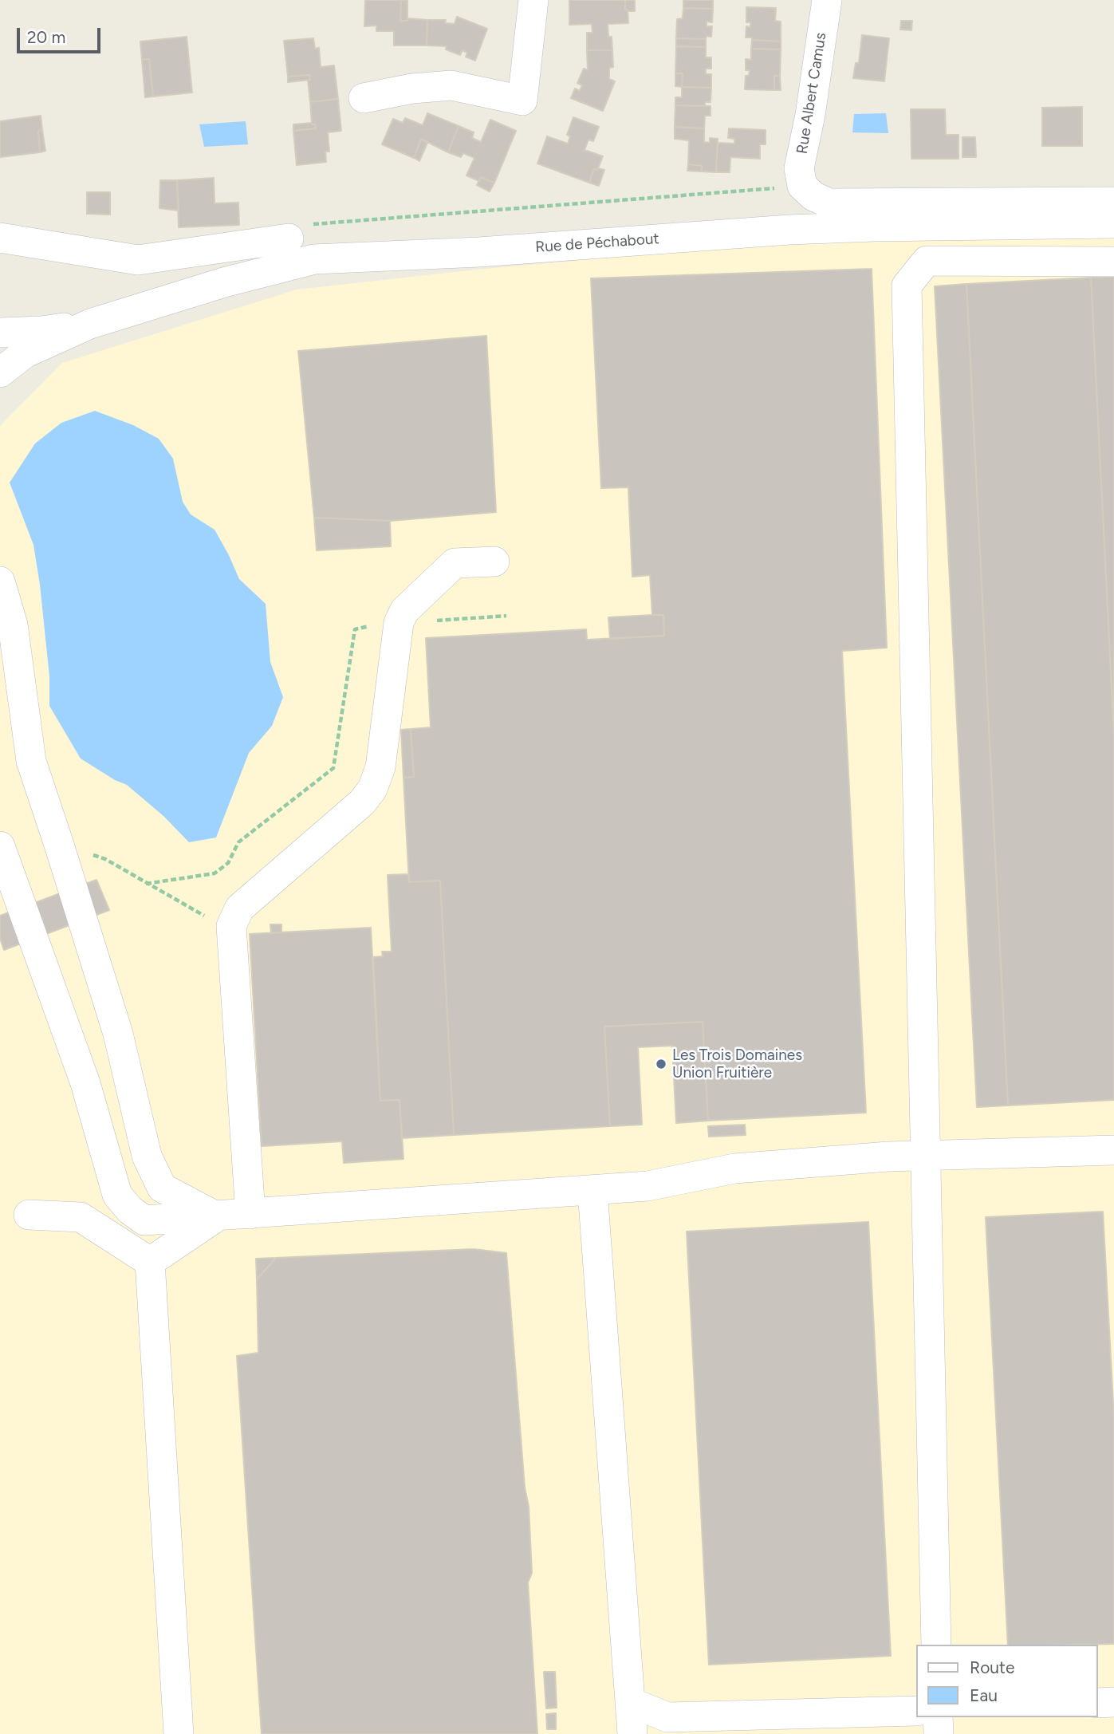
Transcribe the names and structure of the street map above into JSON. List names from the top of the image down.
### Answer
{
  "streets": {
    "street": ["Rue Albert Camus", "Rue de Péchabout"]
  },
  "places": ["Les Trois Domaines Union Fruitière"],
  "legend": ["Route", "Eau"],
  "scale_bar": "20 m"
}
